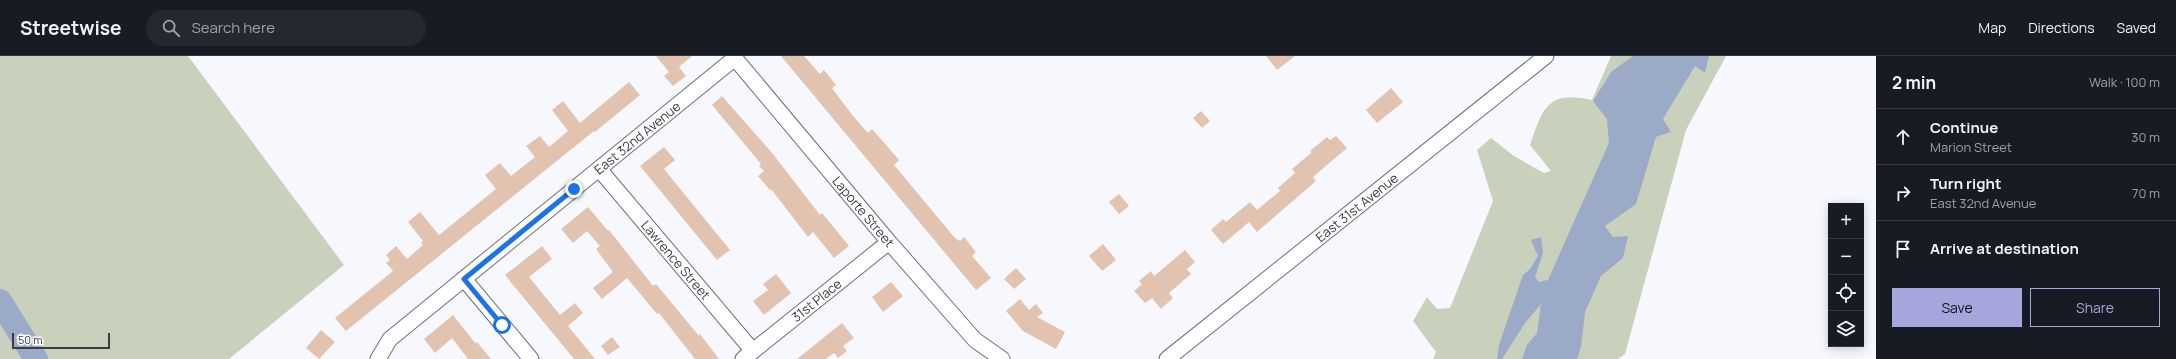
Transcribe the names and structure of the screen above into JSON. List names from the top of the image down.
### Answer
{
  "streets": {
    "street": [
      "East 32nd Avenue",
      "East 31st Avenue",
      "Laporte Street",
      "Lawrence Street",
      "31st Place"
    ]
  },
  "crossings": [
    ["East 32nd Avenue", "Laporte Street"],
    ["East 32nd Avenue", "Lawrence Street"],
    ["Laporte Street", "31st Place"],
    ["Lawrence Street", "31st Place"]
  ],
  "scale_bar": "50 m",
  "page": {
    "header": "Streetwise",
    "search": "Search here",
    "nav": ["Map", "Directions", "Saved"],
    "heading": ["2 min", "Walk · 100 m"],
    "list": [
      ["Continue", "Marion Street", "30 m"],
      ["Turn right", "East 32nd Avenue", "70 m"],
      "Arrive at destination"
    ],
    "map_buttons": ["+", "−"],
    "buttons": ["Save", "Share"],
    "scale": "50 m"
  }
}
